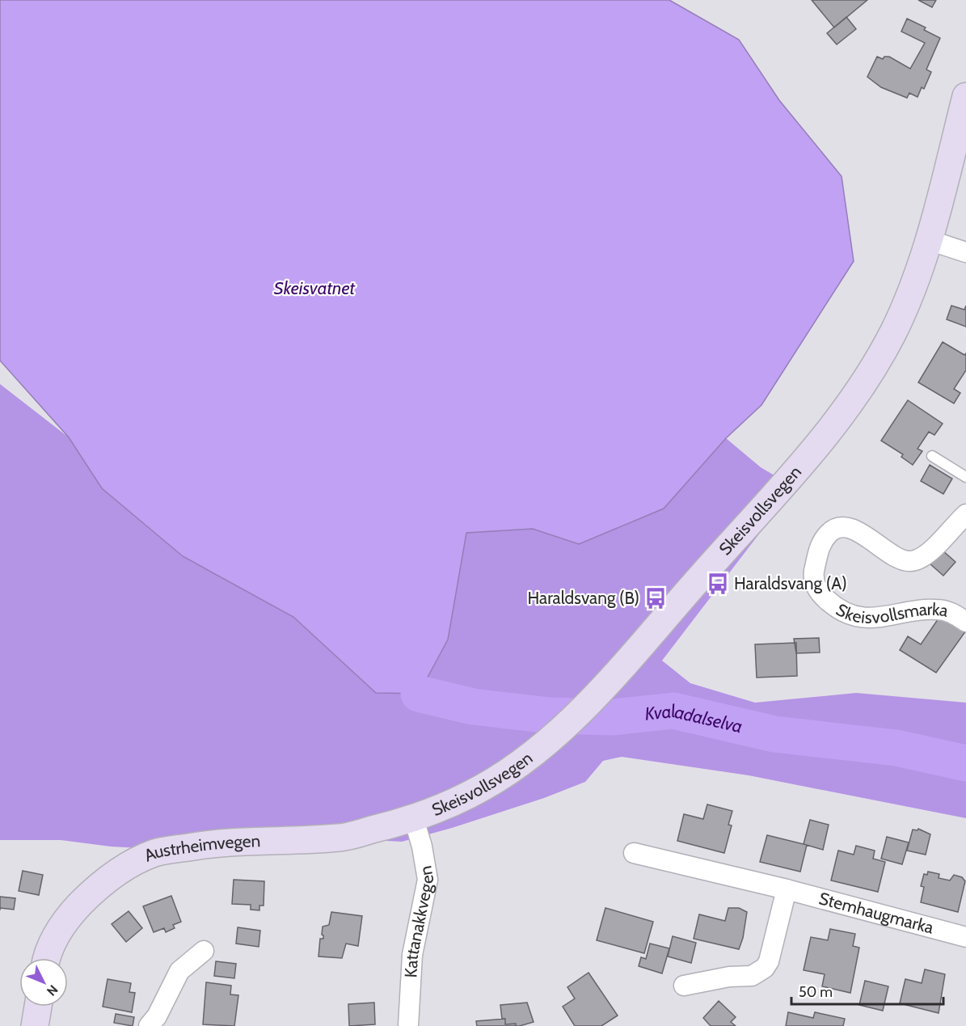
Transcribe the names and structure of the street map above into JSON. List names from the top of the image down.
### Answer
{
  "streets": {
    "main road": ["Skeisvollsvegen", "Austrheimvegen"],
    "street": ["Skeisvollsmarka", "Stemhaugmarka", "Kattanakkvegen"]
  },
  "crossings": [
    ["Skeisvollsvegen", "Austrheimvegen"],
    ["Skeisvollsvegen", "Kattanakkvegen"],
    ["Austrheimvegen", "Kattanakkvegen"]
  ],
  "water": ["Skeisvatnet", "Kvaladalselva"],
  "places": {
    "bus stop": ["Haraldsvang (A)", "Haraldsvang (B)"]
  },
  "scale_bar": "50 m",
  "north": "bottom right"
}
